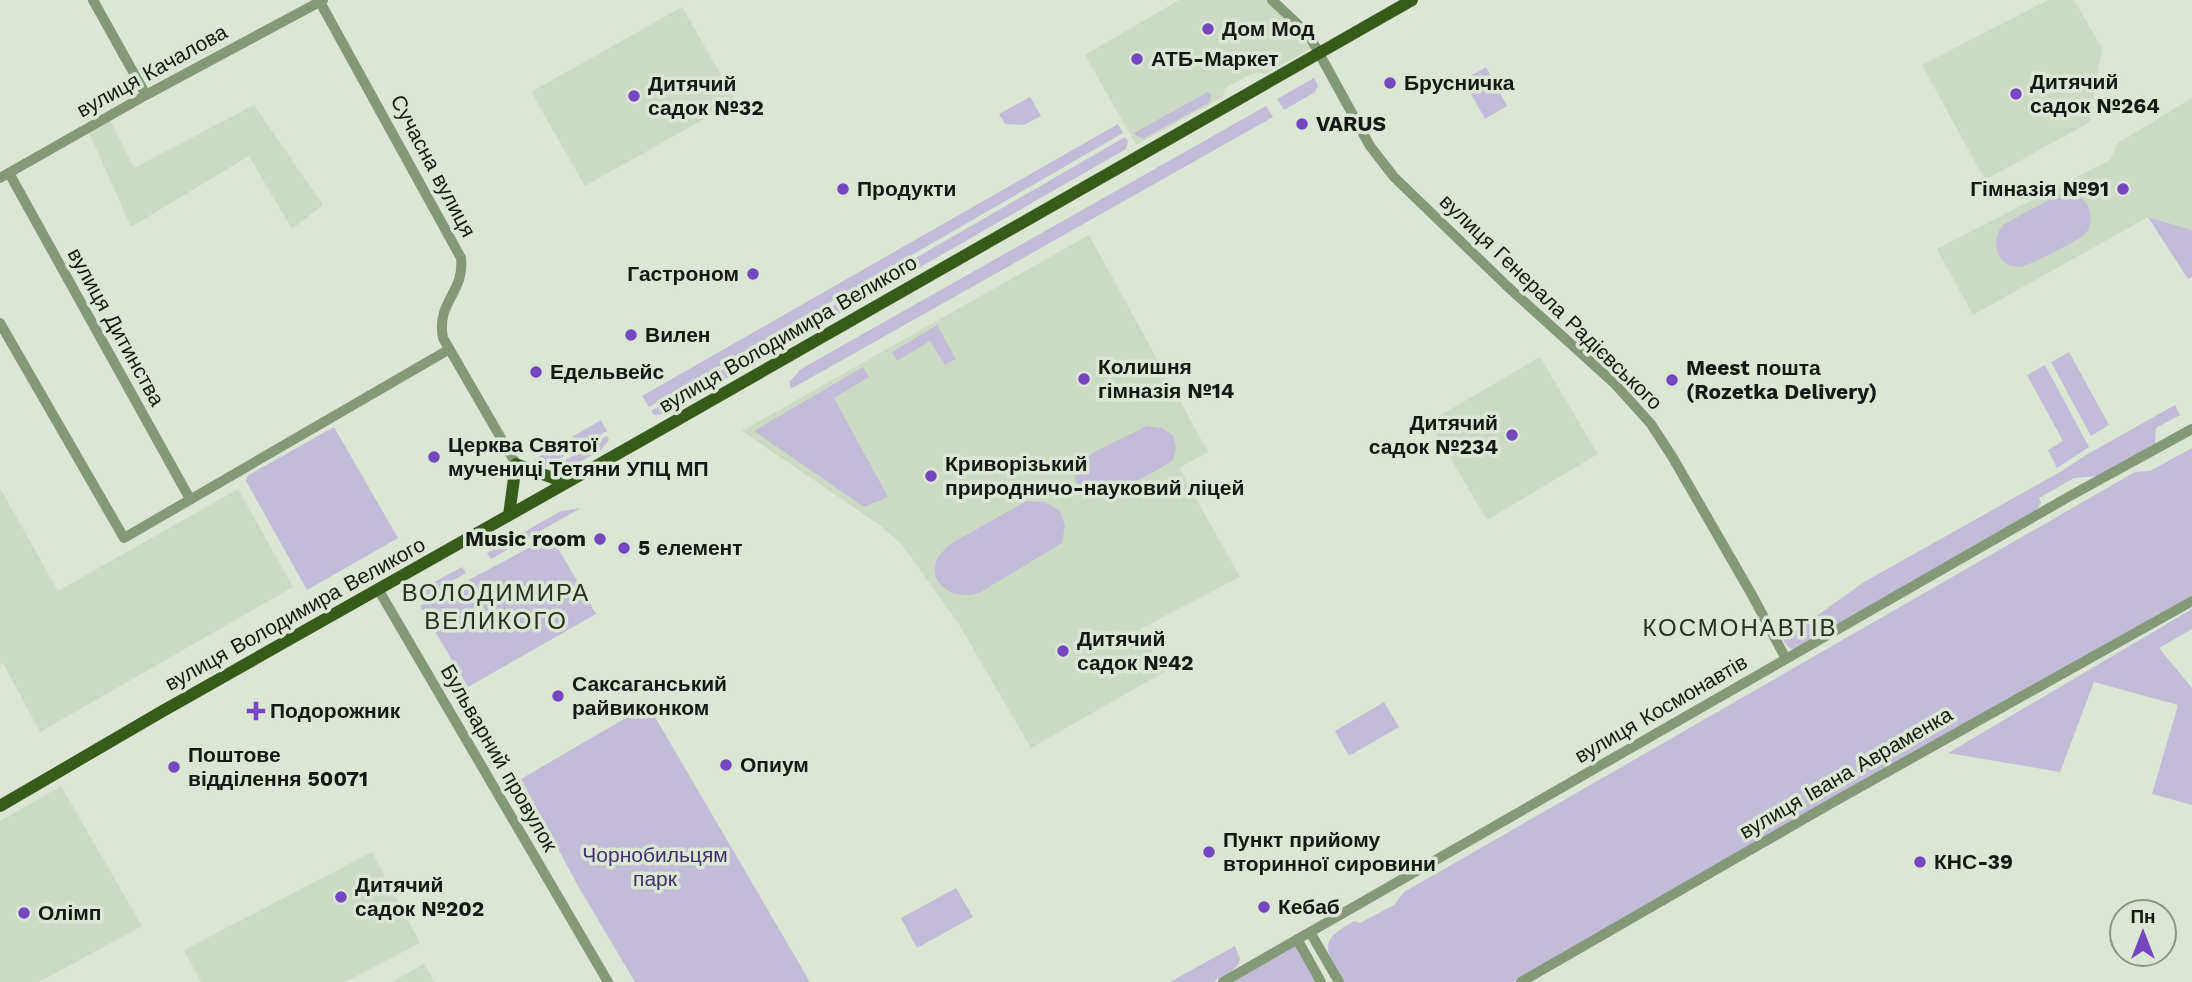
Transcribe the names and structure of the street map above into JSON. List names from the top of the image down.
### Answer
{
  "streets": {
    "main road": ["вулиця Володимира Великого"],
    "street": [
      "вулиця Качалова",
      "Сучасна вулиця",
      "вулиця Генерала Радієвського",
      "вулиця Дитинства",
      "вулиця Космонавтів",
      "Бульварний провулок",
      "вулиця Івана Авраменка"
    ]
  },
  "crossings": [
    ["вулиця Качалова", "Сучасна вулиця"],
    ["вулиця Качалова", "вулиця Дитинства"],
    ["вулиця Генерала Радієвського", "вулиця Володимира Великого"],
    ["вулиця Генерала Радієвського", "вулиця Космонавтів"],
    ["вулиця Володимира Великого", "Бульварний провулок"]
  ],
  "districts": ["ВОЛОДИМИРА ВЕЛИКОГО", "КОСМОНАВТІВ"],
  "parks": ["Чорнобильцям парк"],
  "places": {
    "other": [
      "Дом Мод",
      "АТБ-Маркет",
      "Брусничка",
      "Дитячий садок №264",
      "Дитячий садок №32",
      "VARUS",
      "Продукти",
      "Гімназія №91",
      "Гастроном",
      "Вилен",
      "Едельвейс",
      "Колишня гімназія №14",
      "Meest пошта (Rozetka Delivery)",
      "Дитячий садок №234",
      "Церква Святої мучениці Тетяни УПЦ МП",
      "Криворізький природничо-науковий ліцей",
      "Music room",
      "5 елемент",
      "Дитячий садок №42",
      "Саксаганський райвиконком",
      "Опиум",
      "Поштове відділення 50071",
      "Пункт прийому вторинної сировини",
      "КНС-39",
      "Дитячий садок №202",
      "Кебаб",
      "Олімп"
    ],
    "health": ["Подорожник"]
  },
  "north": "top"
}
